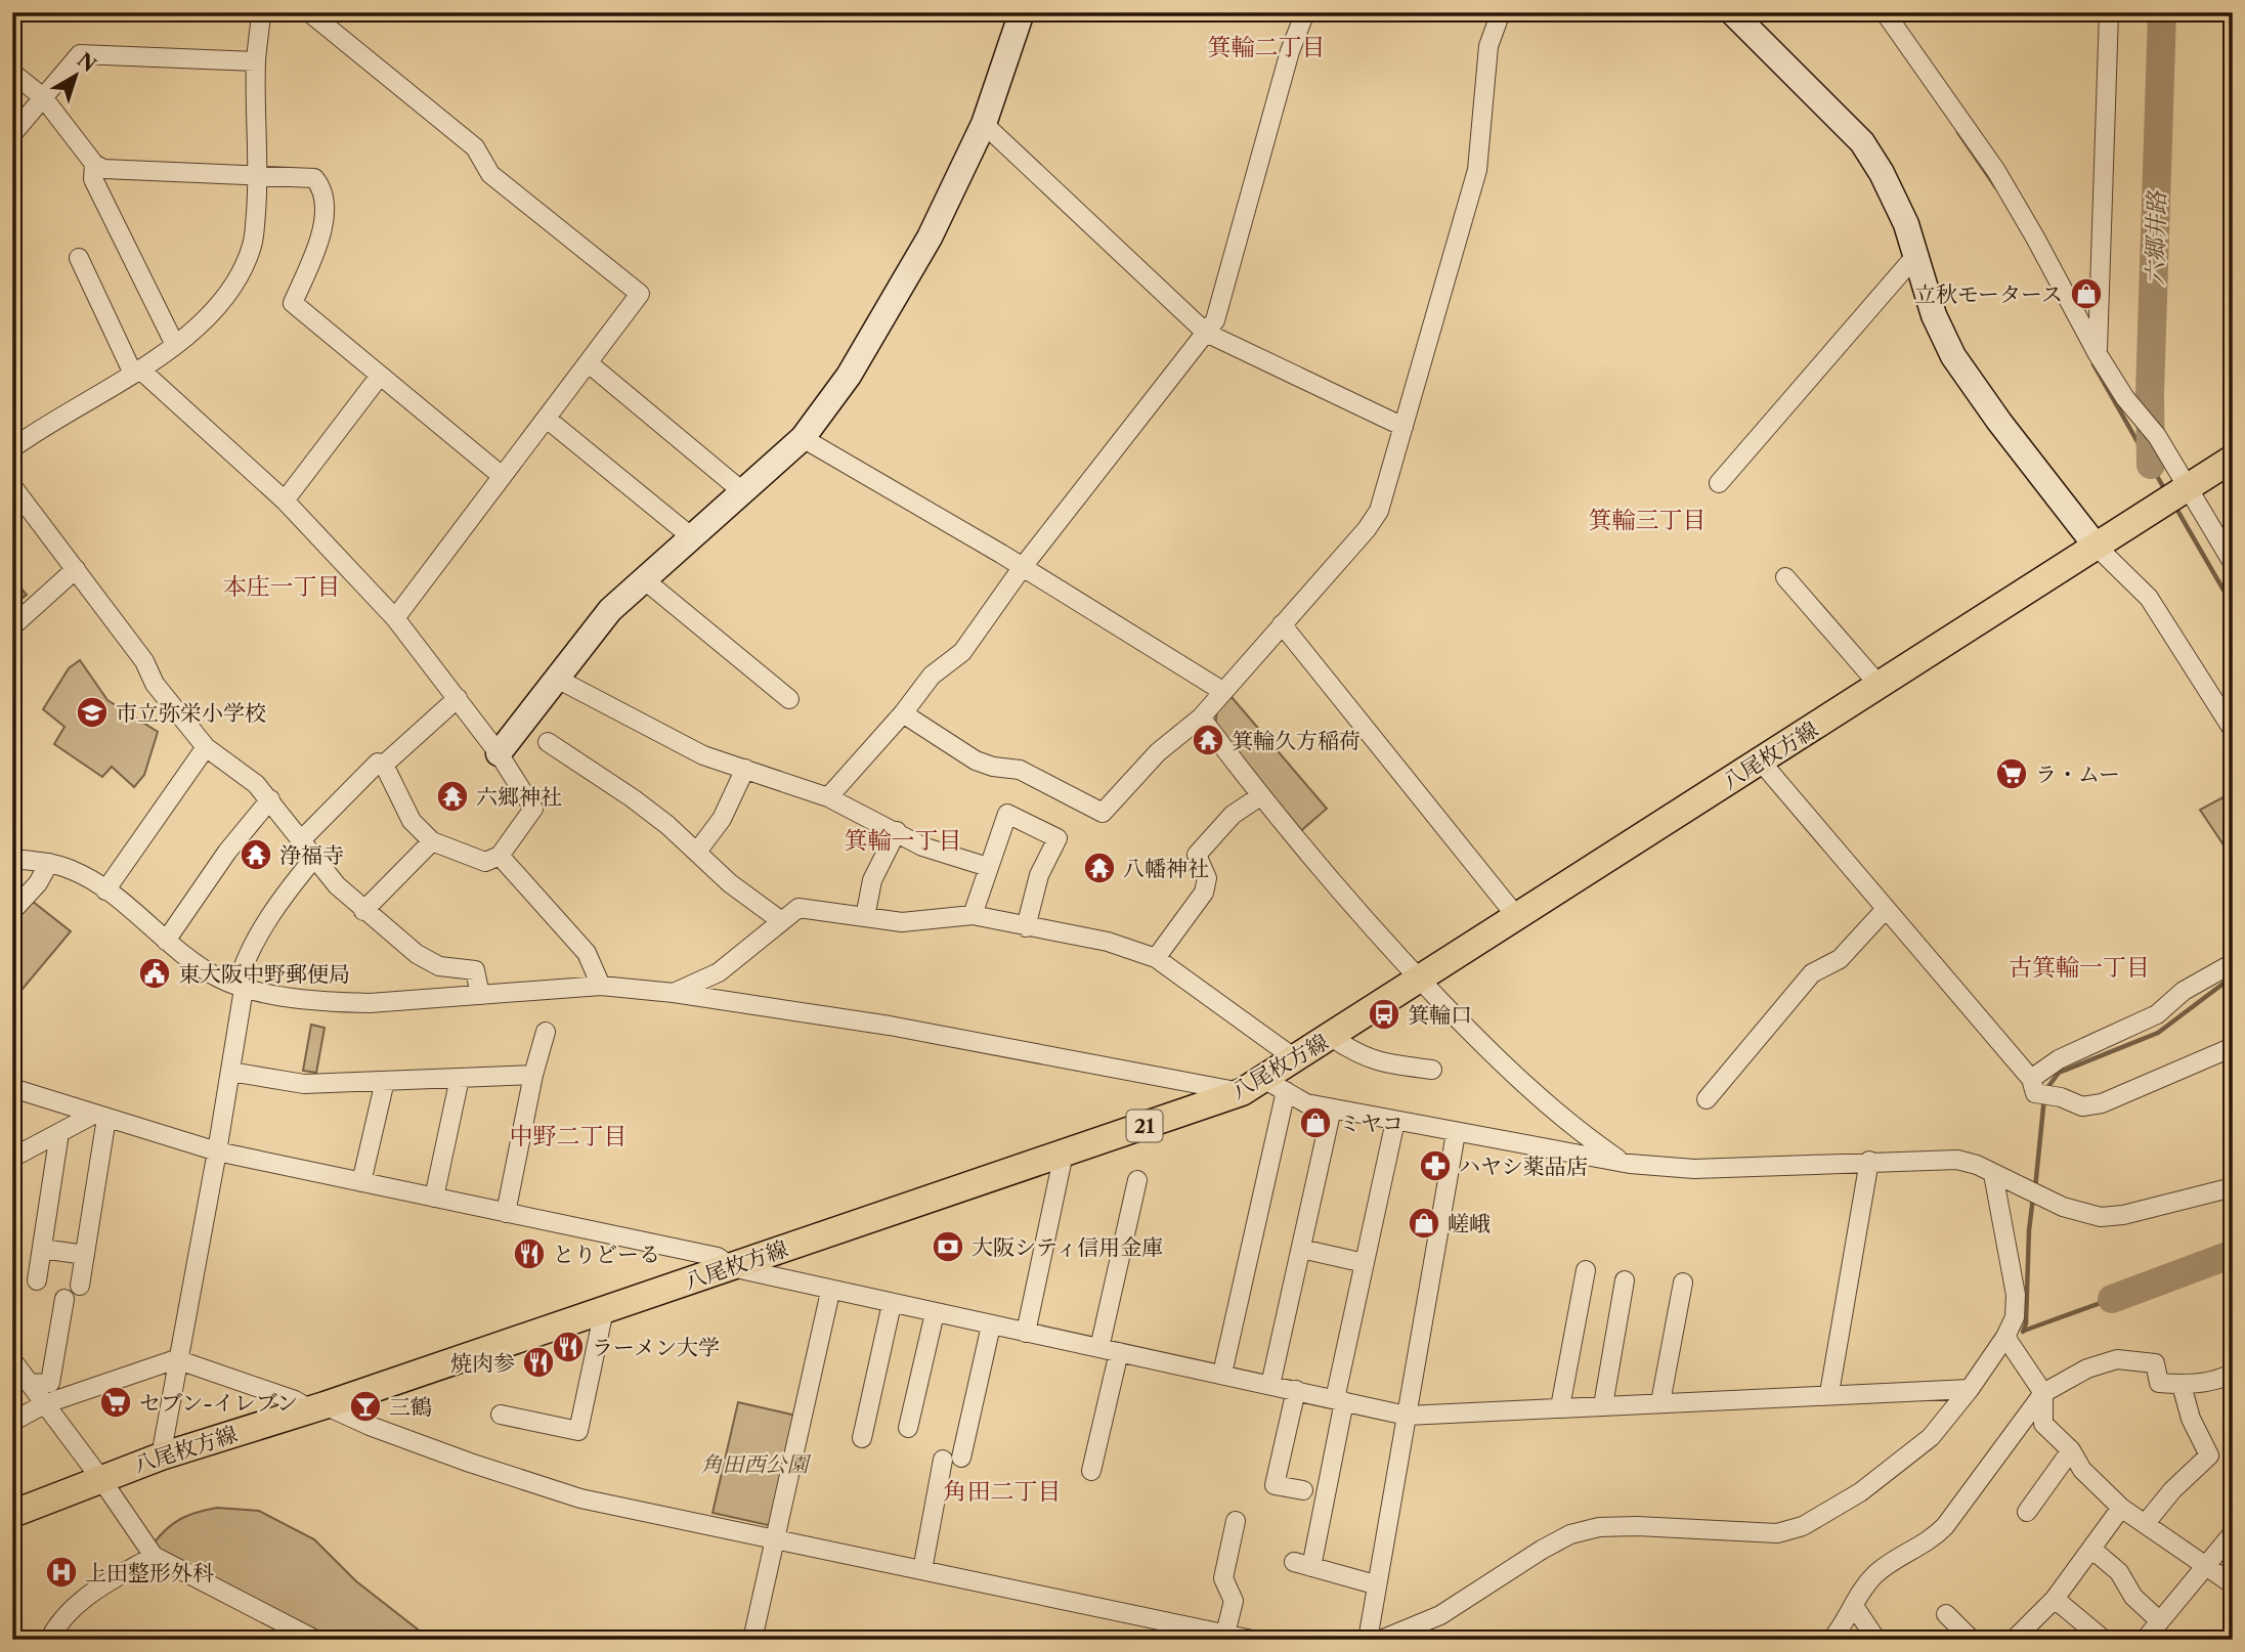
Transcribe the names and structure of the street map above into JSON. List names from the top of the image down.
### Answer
{
  "streets": {
    "main road": ["八尾枚方線", "21"]
  },
  "districts": [
    "箕輪二丁目",
    "箕輪三丁目",
    "本庄一丁目",
    "箕輪一丁目",
    "古箕輪一丁目",
    "中野二丁目",
    "角田二丁目"
  ],
  "water": ["六郷井路"],
  "parks": ["角田西公園"],
  "places": {
    "shop": ["立秋モータース", "ミヤコ", "嵯峨"],
    "school or university": ["市立弥栄小学校"],
    "temple": [
      "箕輪久方稲荷",
      "六郷神社",
      "浄福寺",
      "八幡神社"
    ],
    "supermarket": ["ラ・ムー", "セブン-イレブン"],
    "public building": ["東大阪中野郵便局"],
    "bus stop": ["箕輪口"],
    "pharmacy": ["ハヤシ薬品店"],
    "bank": ["大阪シティ信用金庫"],
    "restaurant": ["とりどーる", "ラーメン大学", "焼肉参"],
    "bar": ["三鶴"],
    "hospital": ["上田整形外科"]
  },
  "north": "top right"
}
